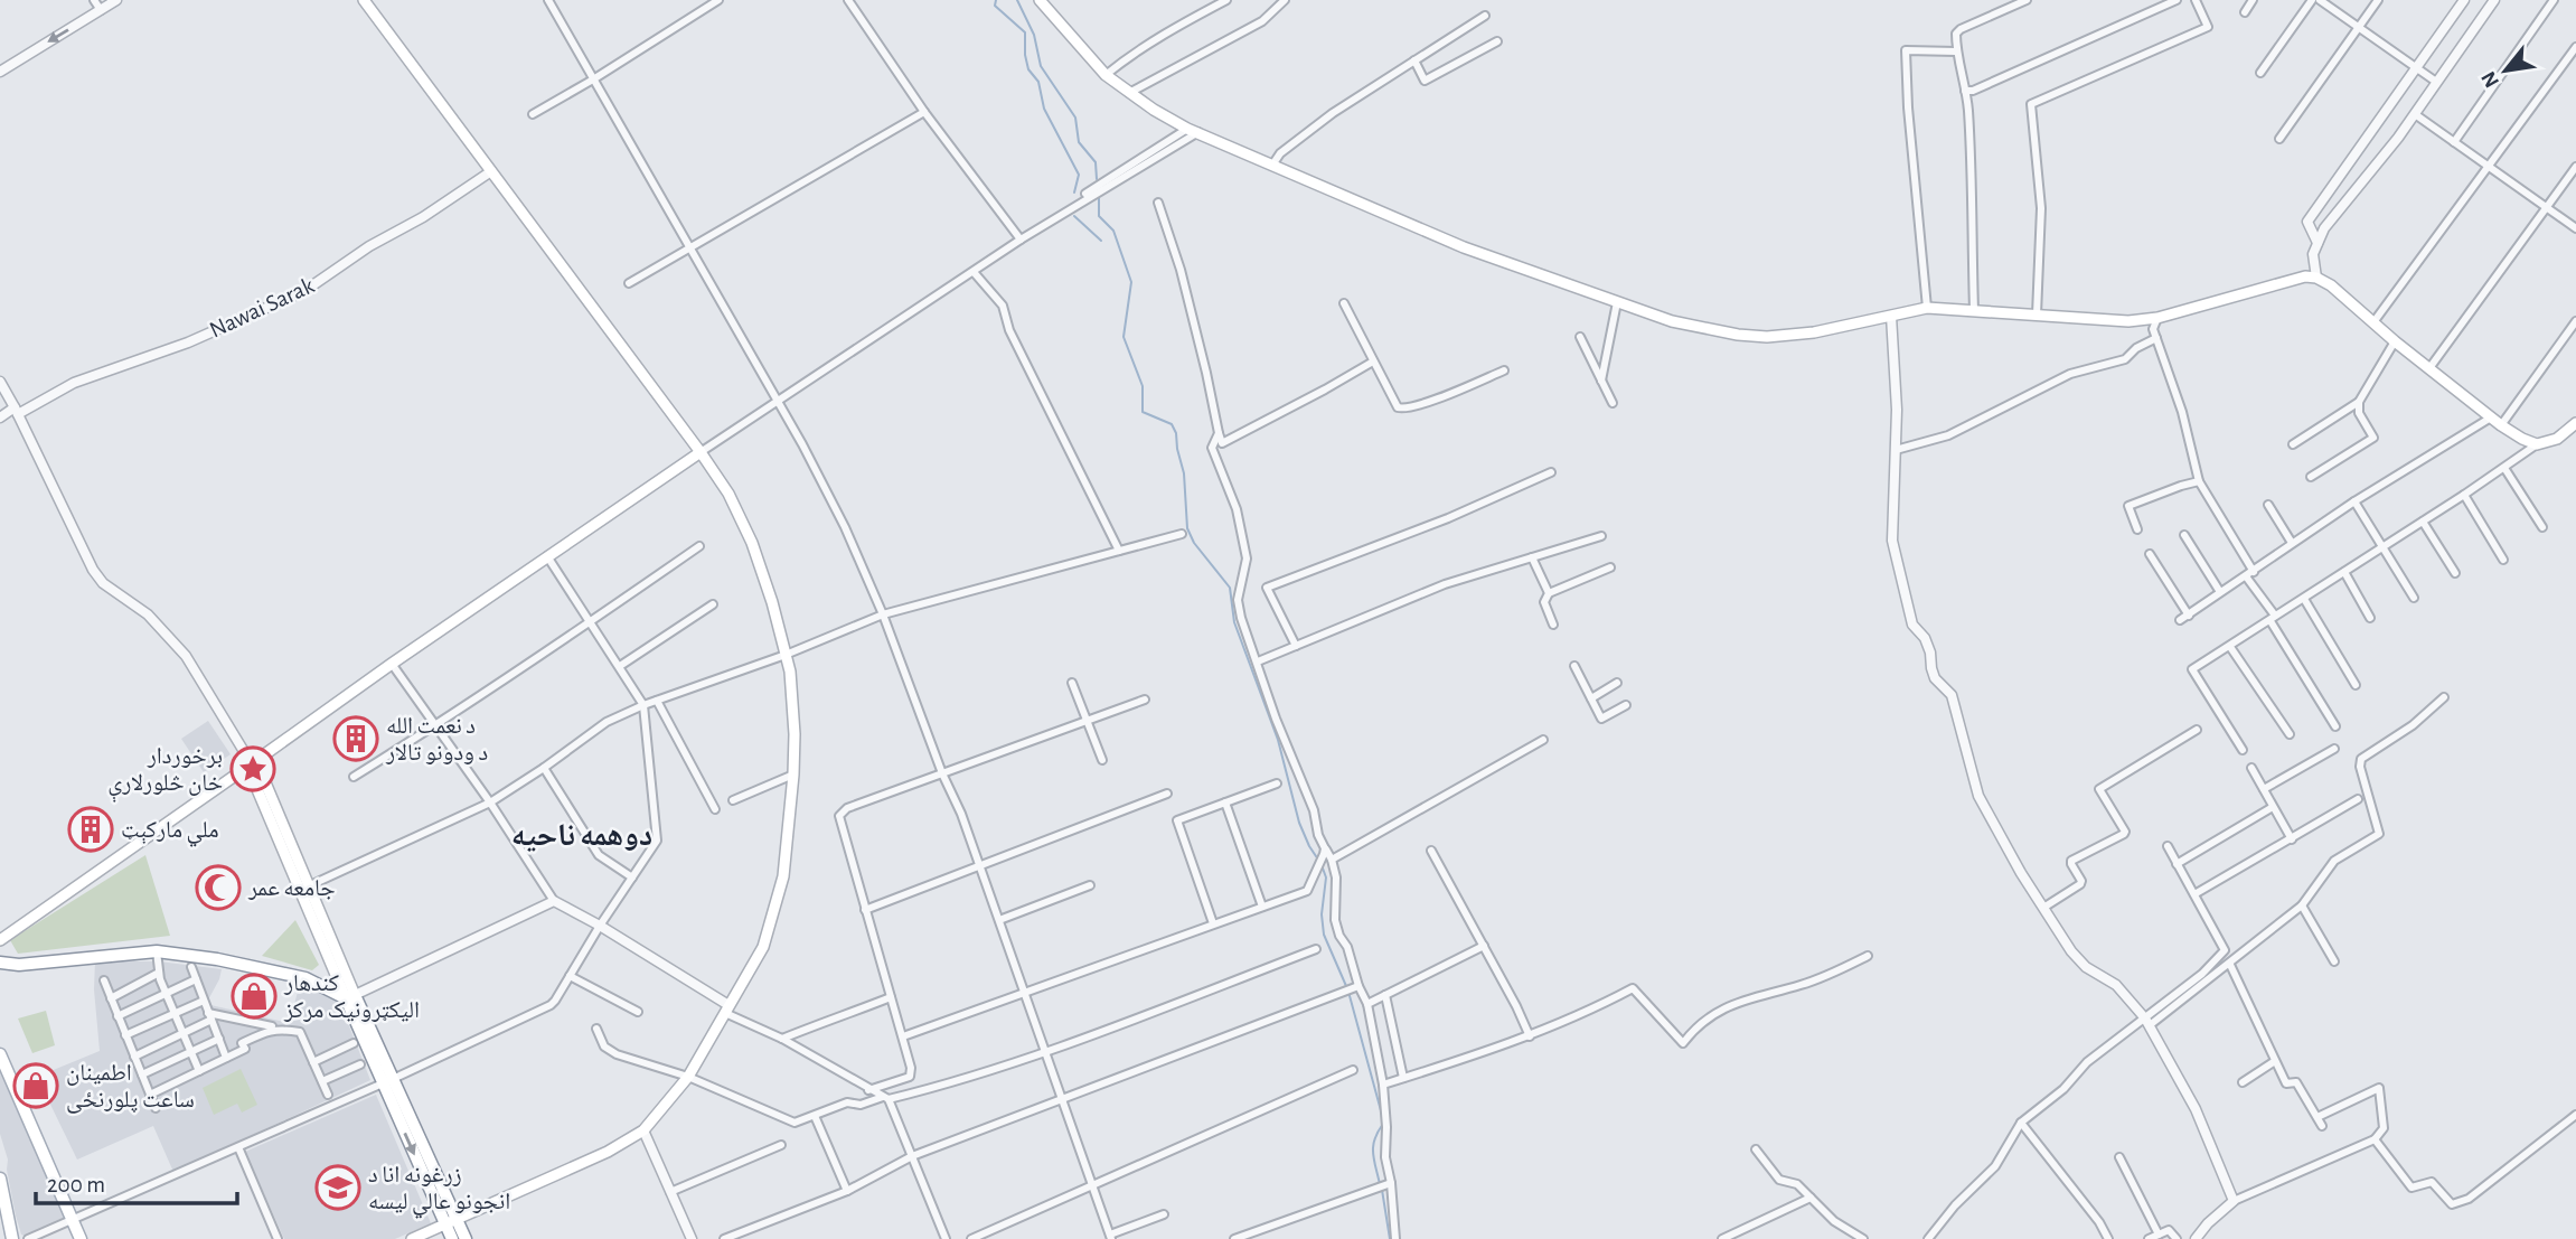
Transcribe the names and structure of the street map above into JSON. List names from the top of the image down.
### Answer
{
  "streets": {
    "street": ["Nawai Sarak"]
  },
  "districts": ["دوهمه ناحیه"],
  "places": {
    "building": ["د نعمت الله د ودونو تالار", "ملي مارکېټ"],
    "place": ["برخوردار خان څلورلارې"],
    "mosque": ["جامعه عمر"],
    "shop": ["کندهار الیکټرونیک مرکز", "اطمینان ساعت پلورنځی"],
    "school or university": ["زرغونه انا د انجونو عالي لیسه"]
  },
  "scale_bar": "200 m",
  "north": "bottom left"
}
